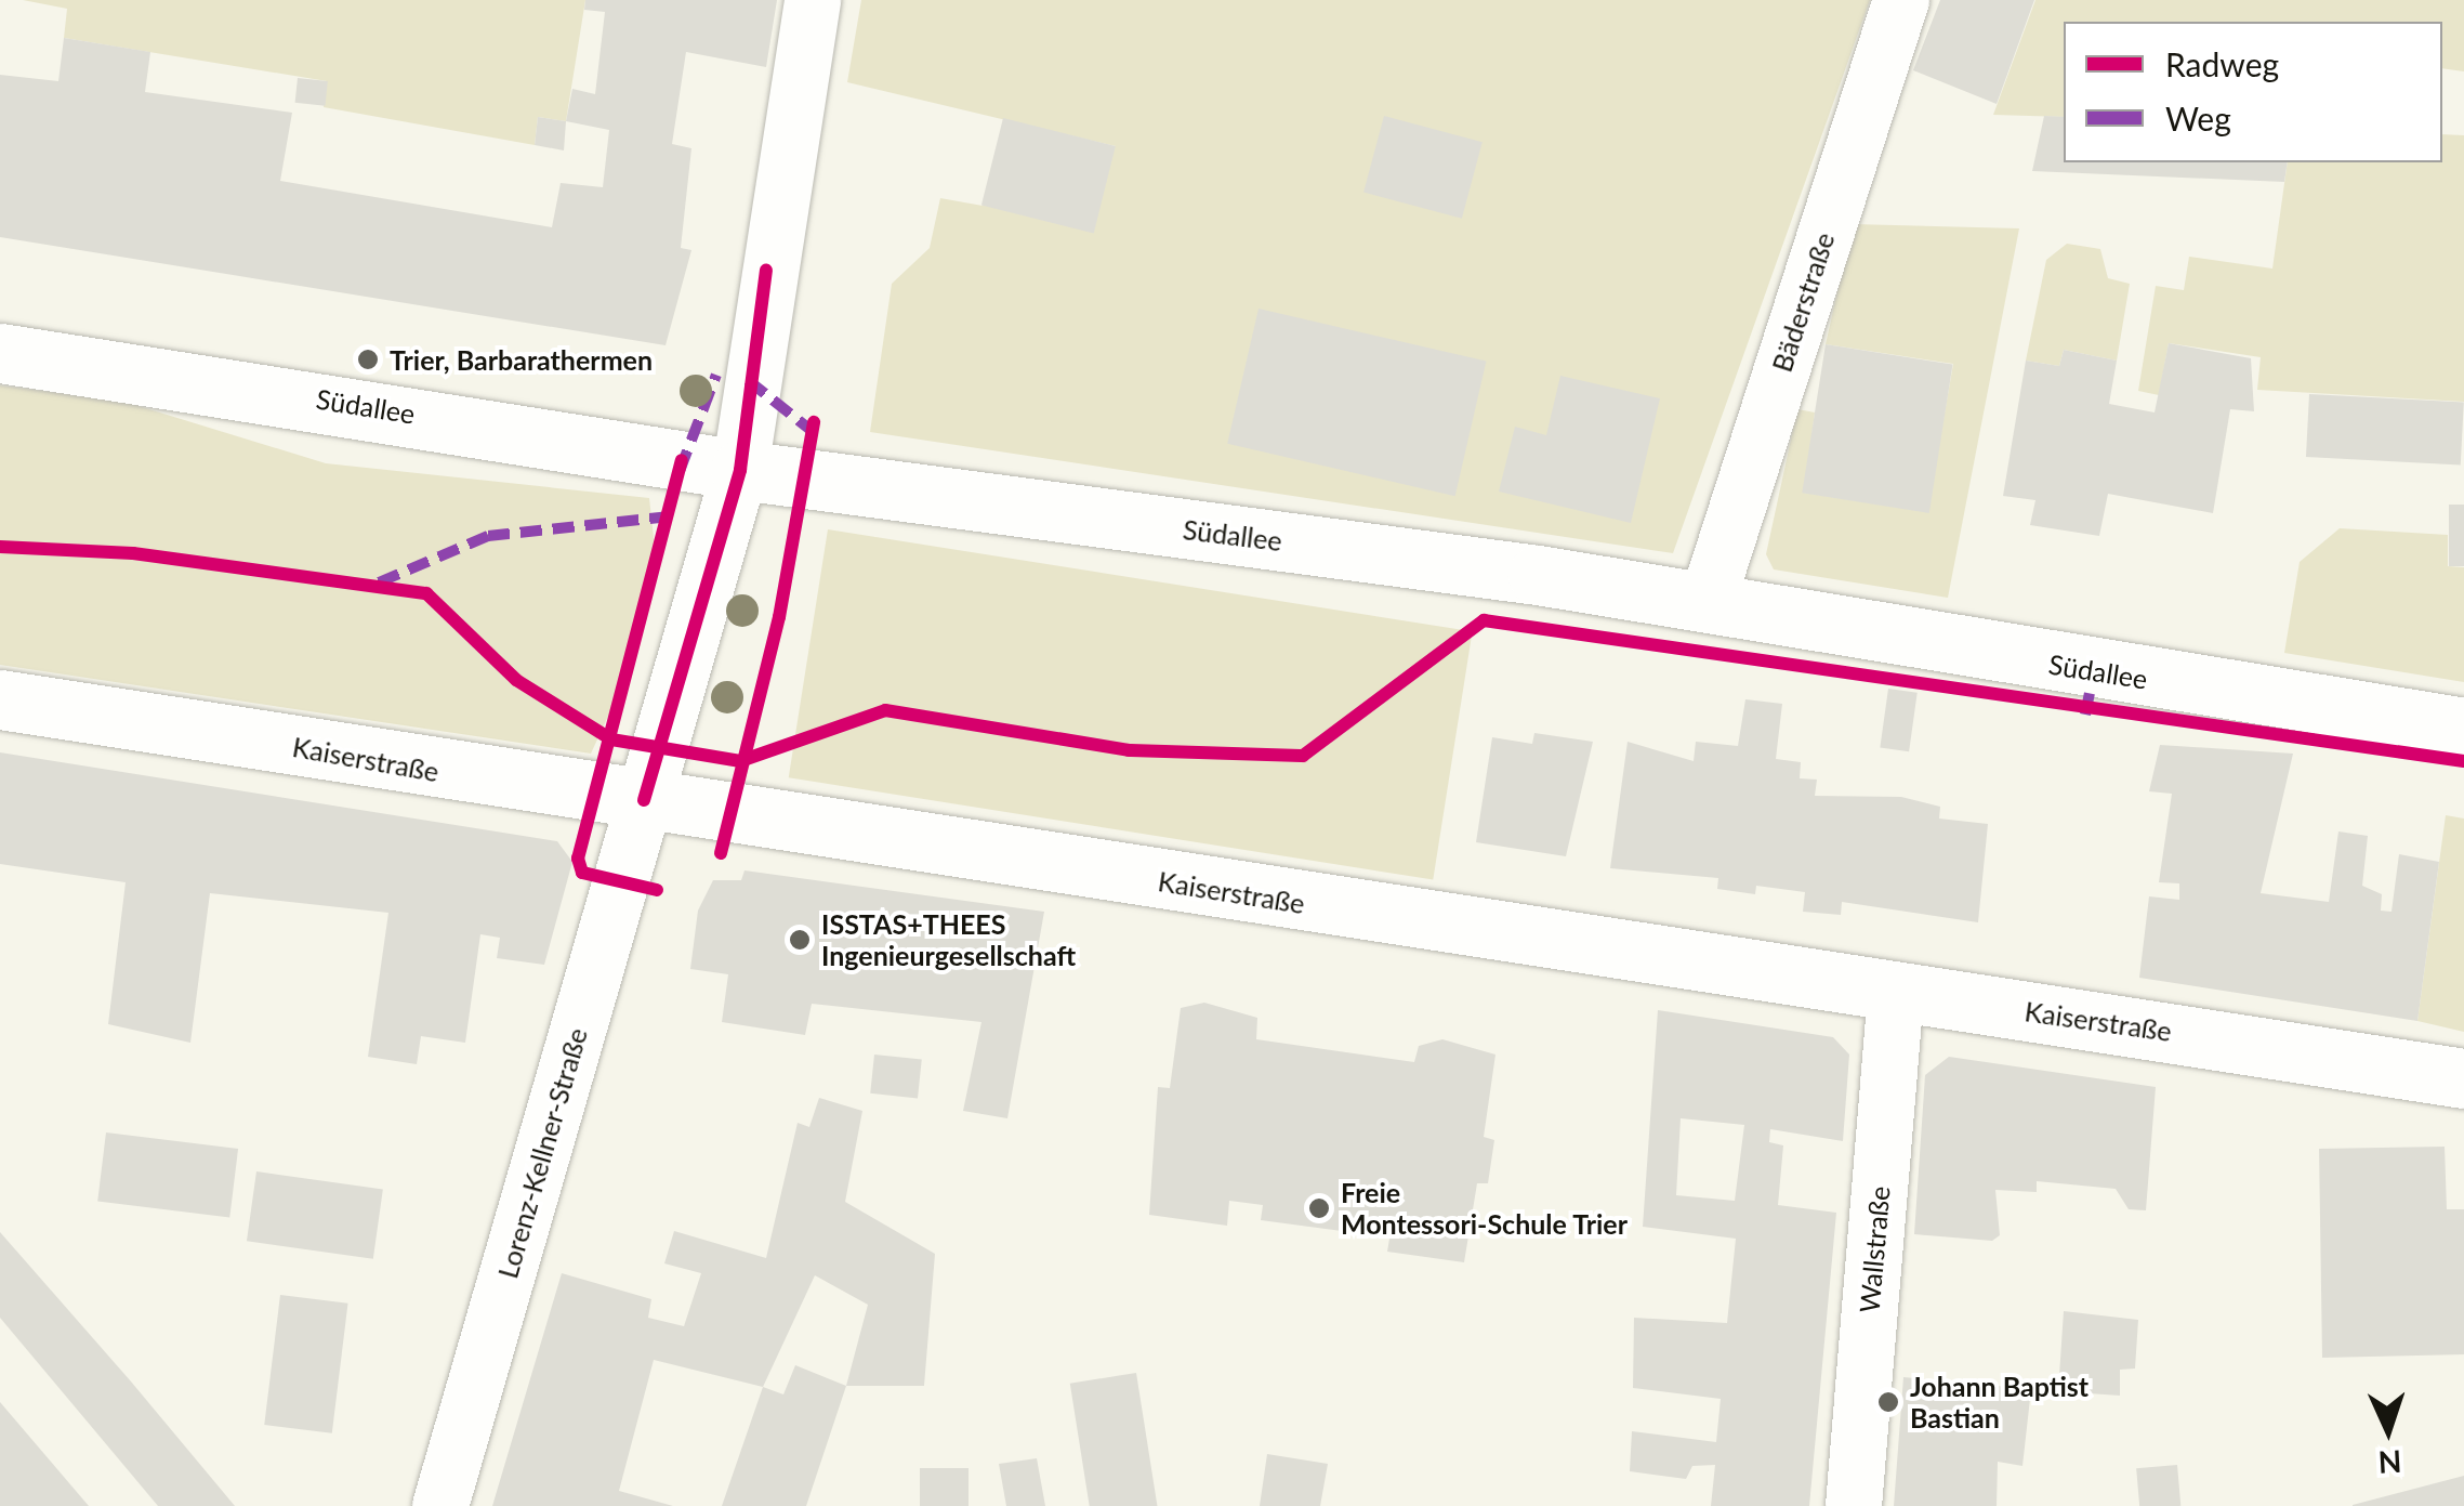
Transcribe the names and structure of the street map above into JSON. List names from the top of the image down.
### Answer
{
  "streets": {
    "main road": ["Südallee", "Kaiserstraße"],
    "street": ["Bäderstraße", "Lorenz-Kellner-Straße", "Wallstraße"]
  },
  "crossings": [
    ["Bäderstraße", "Südallee"],
    ["Südallee", "Lorenz-Kellner-Straße"],
    ["Kaiserstraße", "Lorenz-Kellner-Straße"],
    ["Kaiserstraße", "Wallstraße"]
  ],
  "places": [
    "Trier, Barbarathermen",
    "ISSTAS+THEES Ingenieurgesellschaft",
    "Freie Montessori-Schule Trier",
    "Johann Baptist Bastian"
  ],
  "legend": ["Radweg", "Weg"],
  "north": "bottom"
}
